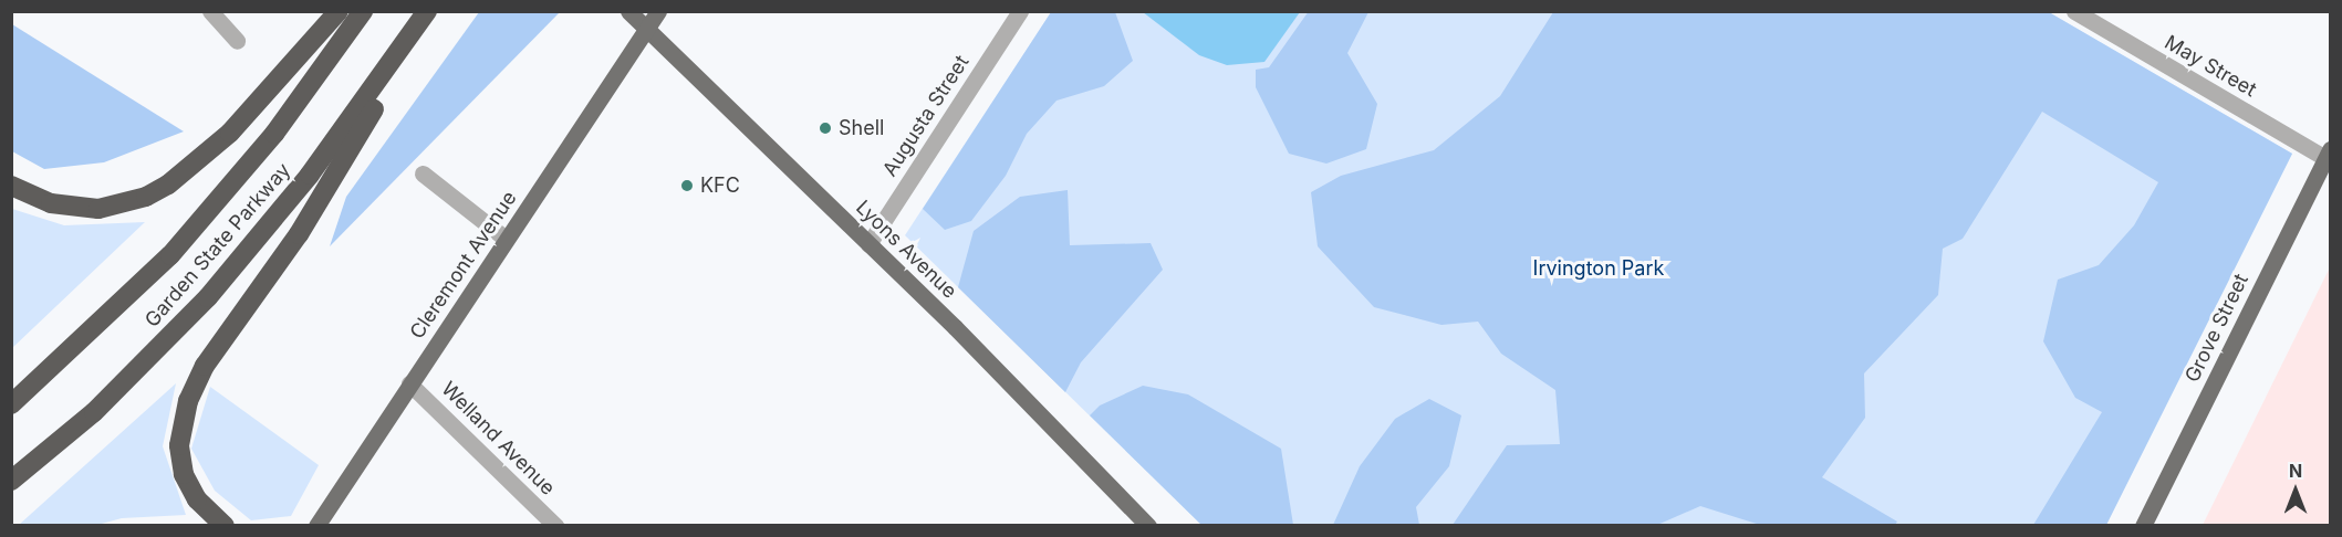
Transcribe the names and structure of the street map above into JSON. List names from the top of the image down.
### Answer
{
  "streets": {
    "highway": ["Garden State Parkway"],
    "main road": ["Lyons Avenue", "Cleremont Avenue", "Grove Street"],
    "street": ["May Street", "Augusta Street", "Welland Avenue"]
  },
  "crossings": [
    ["May Street", "Grove Street"],
    ["Augusta Street", "Lyons Avenue"],
    ["Lyons Avenue", "Cleremont Avenue"],
    ["Cleremont Avenue", "Welland Avenue"]
  ],
  "parks": ["Irvington Park"],
  "places": ["Shell", "KFC"],
  "north": "top"
}
